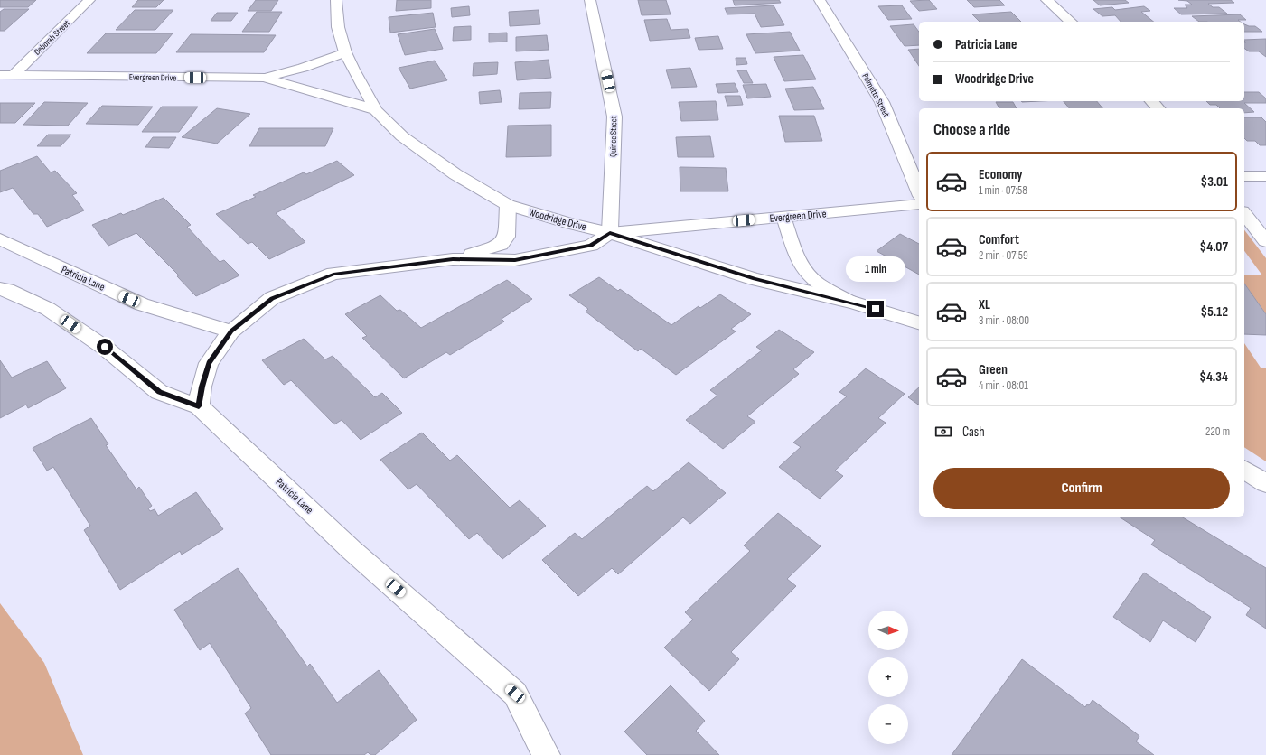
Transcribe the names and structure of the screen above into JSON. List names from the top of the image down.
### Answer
{
  "streets": {
    "street": [
      "Deborah Street",
      "Evergreen Drive",
      "Palmetto Street",
      "Quince Street",
      "Woodridge Drive",
      "Patricia Lane"
    ]
  },
  "crossings": [
    ["Deborah Street", "Evergreen Drive"],
    ["Evergreen Drive", "Quince Street"],
    ["Evergreen Drive", "Woodridge Drive"],
    ["Quince Street", "Woodridge Drive"]
  ],
  "north": "right",
  "page": {
    "banner": ["Patricia Lane", "Woodridge Drive"],
    "heading": "Choose a ride",
    "list": [
      {
        "name": "Economy",
        "note": "1 min · 07:58",
        "value": "$3.01"
      },
      {
        "name": "Comfort",
        "note": "2 min · 07:59",
        "value": "$4.07"
      },
      {
        "name": "XL",
        "note": "3 min · 08:00",
        "value": "$5.12"
      },
      {
        "name": "Green",
        "note": "4 min · 08:01",
        "value": "$4.34"
      }
    ],
    "bubble": "1 min",
    "pay": ["Cash", "220 m"],
    "buttons": "Confirm",
    "map_buttons": ["+", "−"]
  }
}
